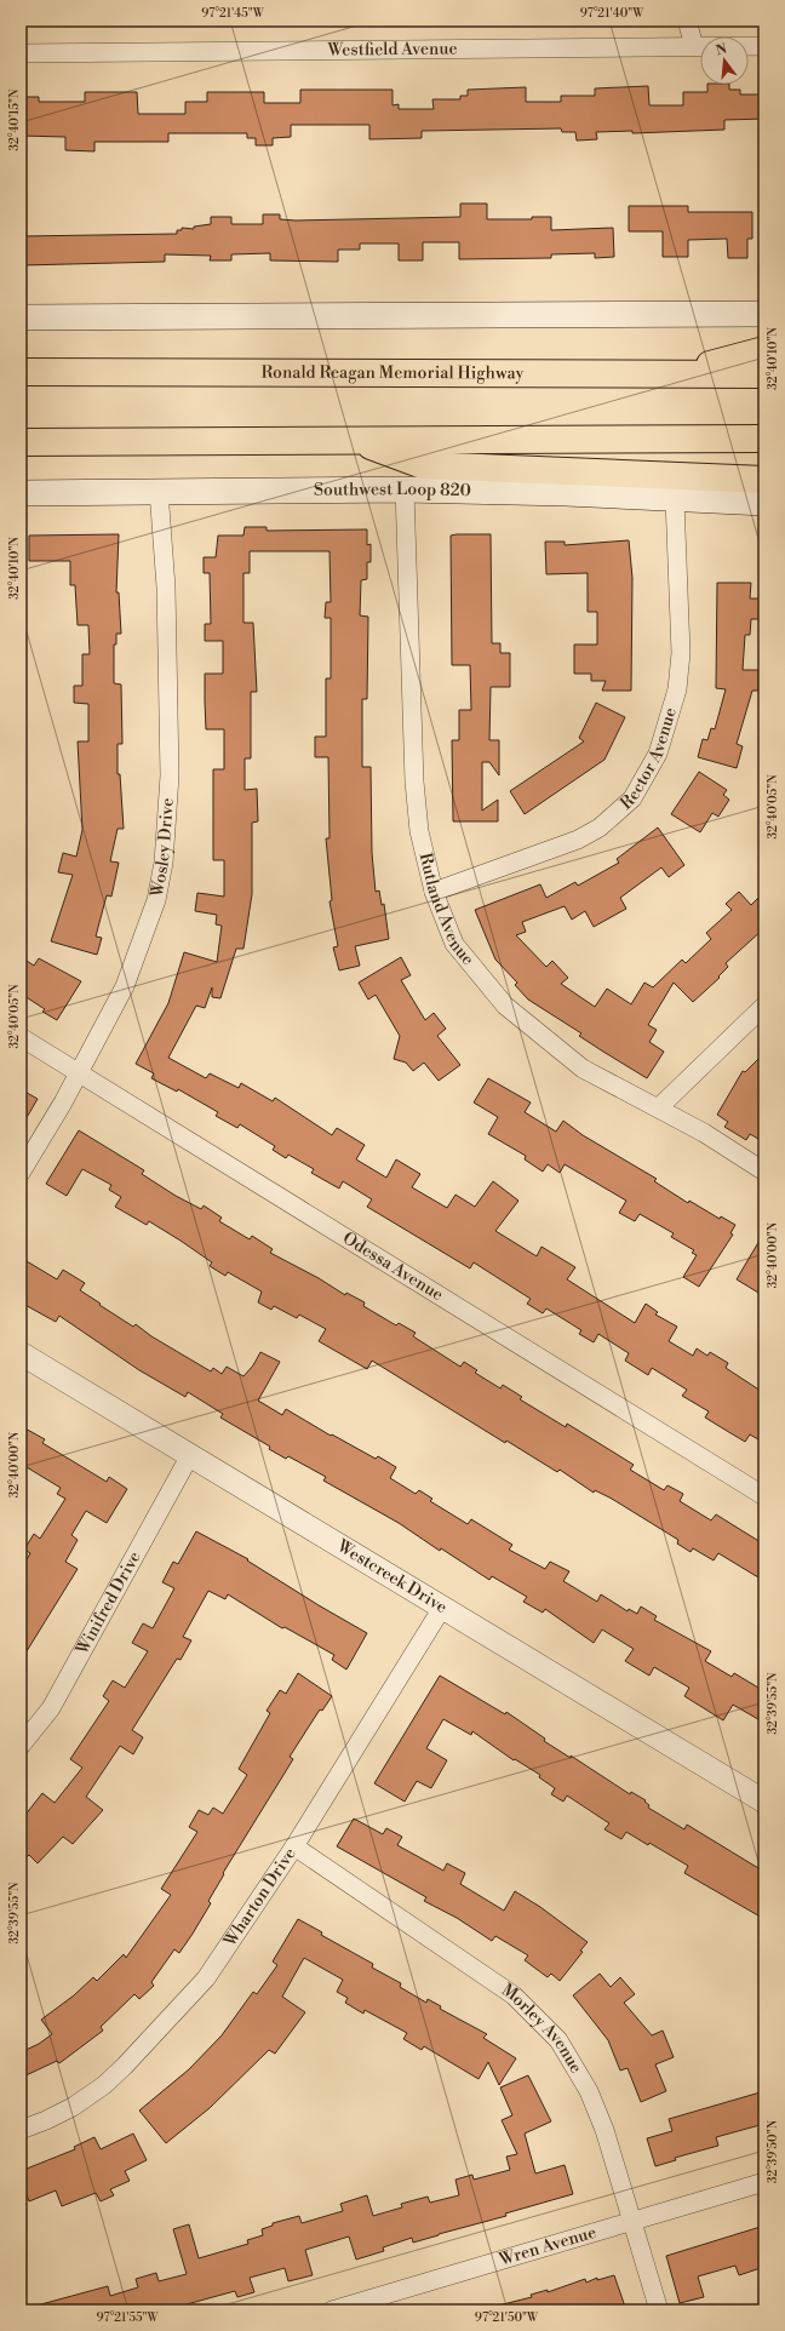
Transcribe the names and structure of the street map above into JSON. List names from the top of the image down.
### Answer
{
  "streets": {
    "highway": ["Ronald Reagan Memorial Highway"],
    "main road": ["Southwest Loop 820"],
    "street": [
      "Westfield Avenue",
      "Rector Avenue",
      "Wosley Drive",
      "Rutland Avenue",
      "Odessa Avenue",
      "Westcreek Drive",
      "Winifred Drive",
      "Wharton Drive",
      "Morley Avenue",
      "Wren Avenue"
    ]
  },
  "crossings": [
    ["Southwest Loop 820", "Rector Avenue"],
    ["Southwest Loop 820", "Wosley Drive"],
    ["Southwest Loop 820", "Rutland Avenue"],
    ["Rector Avenue", "Rutland Avenue"],
    ["Wosley Drive", "Odessa Avenue"],
    ["Westcreek Drive", "Winifred Drive"],
    ["Westcreek Drive", "Wharton Drive"],
    ["Wharton Drive", "Morley Avenue"],
    ["Morley Avenue", "Wren Avenue"]
  ],
  "north": "top",
  "coordinates": [
    "97°21'45\"W",
    "97°21'40\"W",
    "32°40'15\"N",
    "32°40'10\"N",
    "32°40'05\"N",
    "32°40'00\"N",
    "32°39'55\"N",
    "32°39'50\"N",
    "97°21'55\"W",
    "97°21'50\"W"
  ]
}
